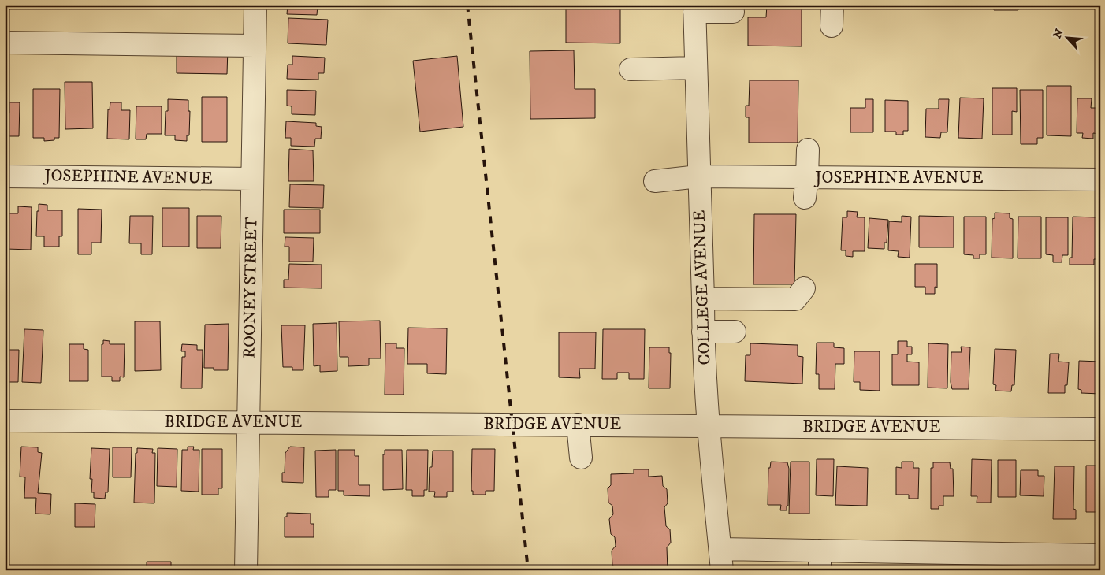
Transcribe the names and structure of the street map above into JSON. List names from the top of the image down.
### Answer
{
  "streets": {
    "street": [
      "JOSEPHINE AVENUE",
      "ROONEY STREET",
      "COLLEGE AVENUE",
      "BRIDGE AVENUE"
    ]
  },
  "crossings": [
    ["JOSEPHINE AVENUE", "ROONEY STREET"],
    ["JOSEPHINE AVENUE", "COLLEGE AVENUE"],
    ["ROONEY STREET", "BRIDGE AVENUE"],
    ["COLLEGE AVENUE", "BRIDGE AVENUE"]
  ],
  "north": "top left"
}
